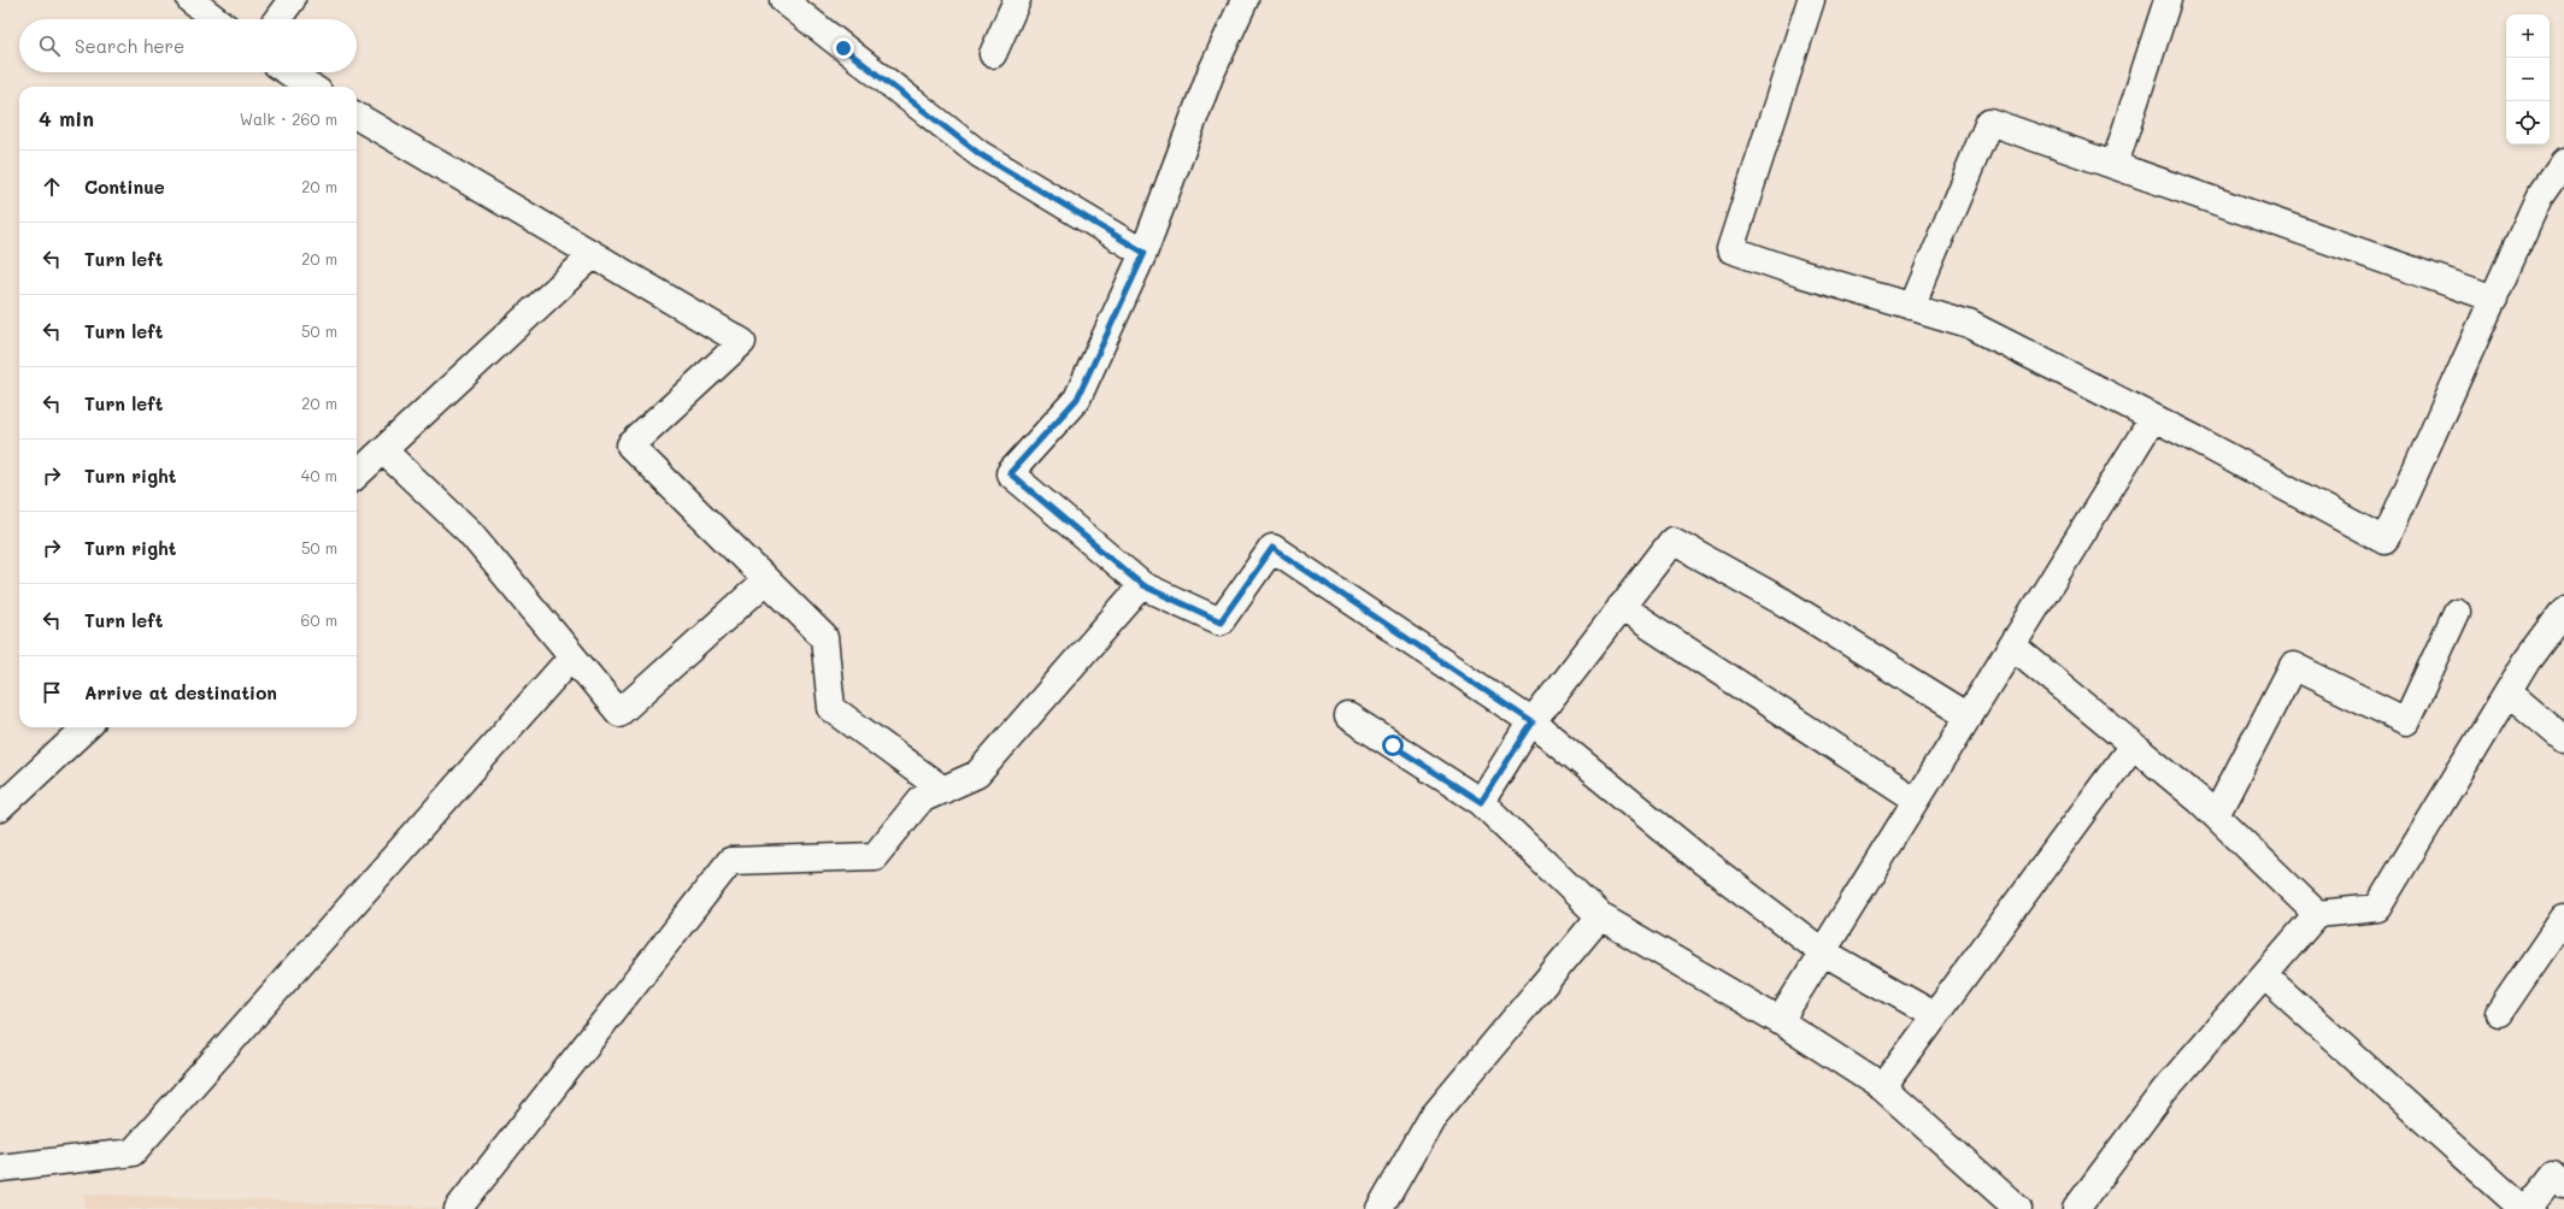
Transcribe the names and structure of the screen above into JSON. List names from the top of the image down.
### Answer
{
  "page": {
    "map_buttons": ["+", "−"],
    "search": "Search here",
    "heading": ["4 min", "Walk · 260 m"],
    "list": [
      ["Continue", "20 m"],
      ["Turn left", "20 m"],
      ["Turn left", "50 m"],
      ["Turn left", "20 m"],
      ["Turn right", "40 m"],
      ["Turn right", "50 m"],
      ["Turn left", "60 m"],
      "Arrive at destination"
    ]
  }
}
